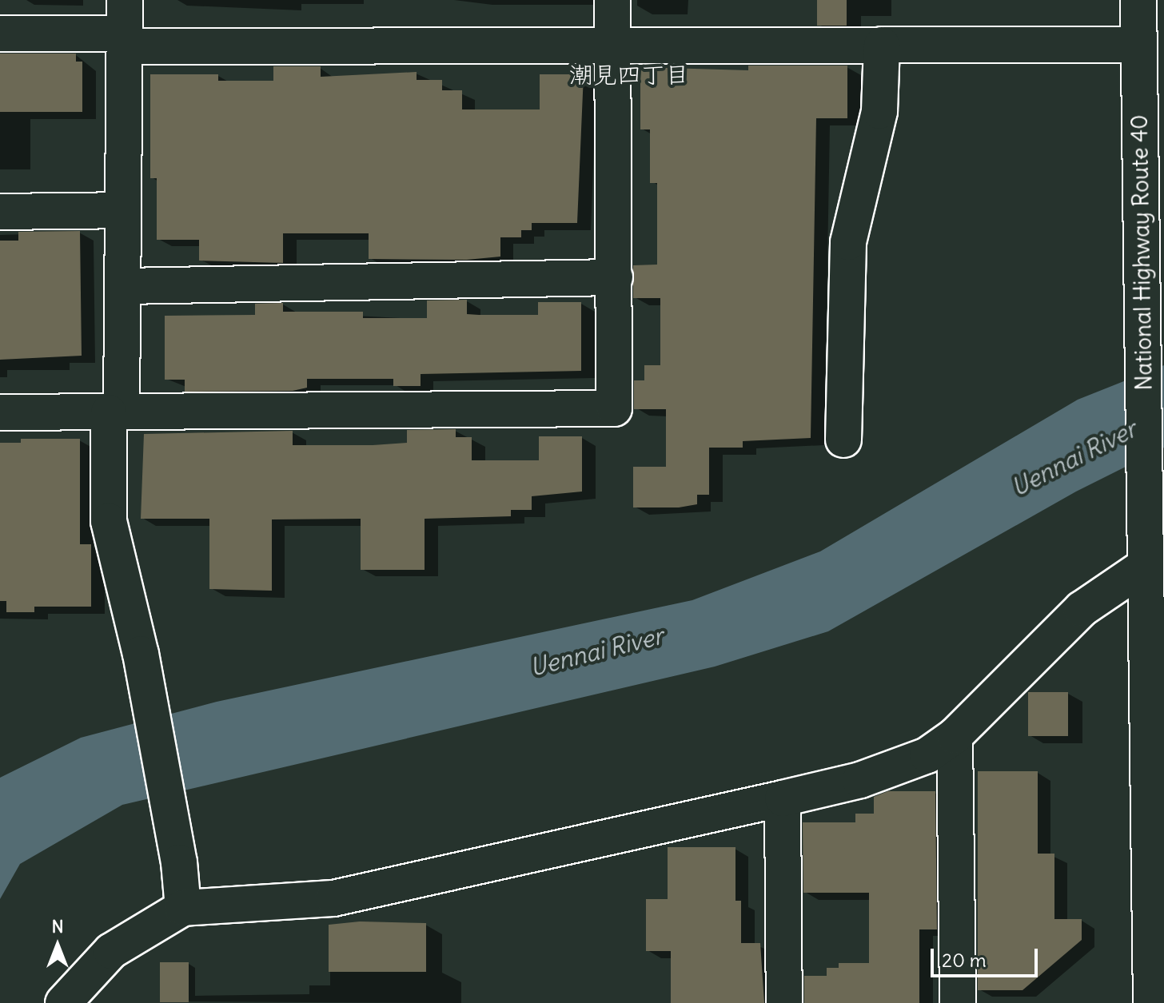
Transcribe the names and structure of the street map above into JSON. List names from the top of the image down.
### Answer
{
  "streets": {
    "main road": ["National Highway Route 40"]
  },
  "districts": ["潮見四丁目"],
  "water": ["Uennai River"],
  "scale_bar": "20 m",
  "north": "top"
}
